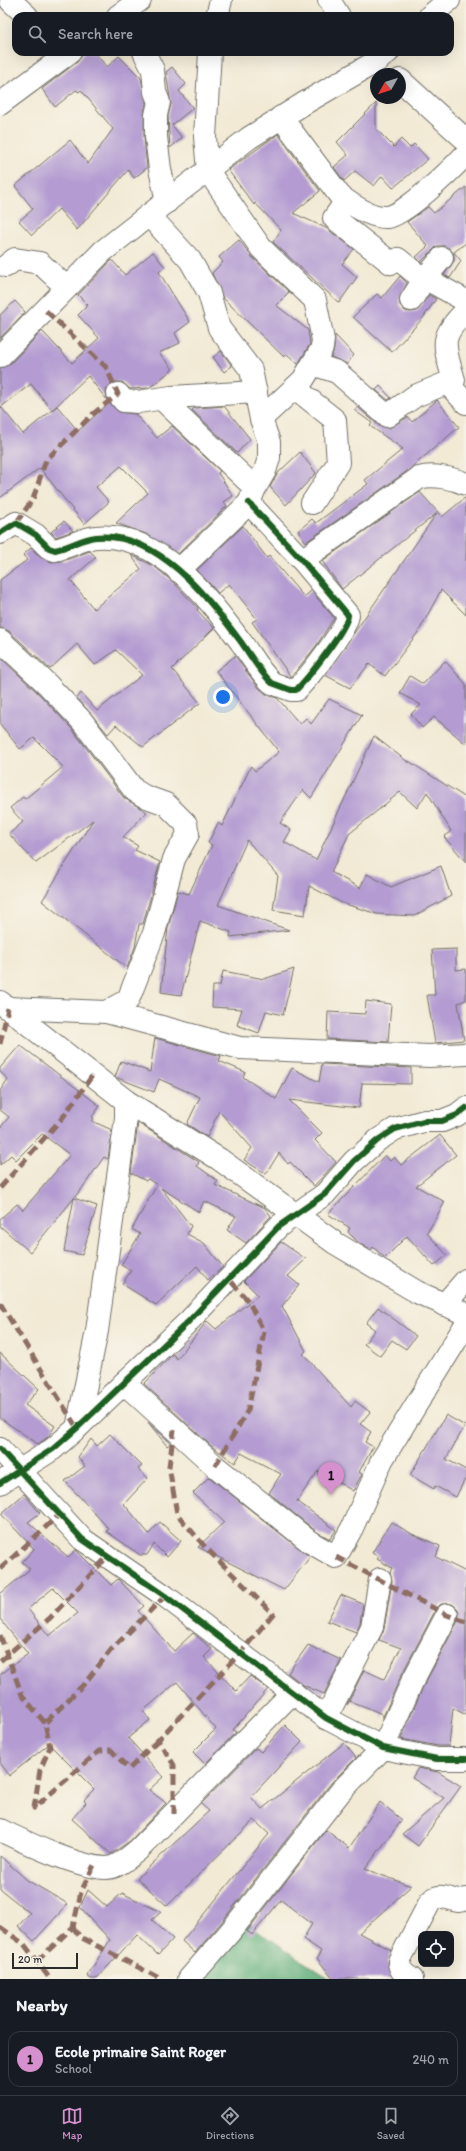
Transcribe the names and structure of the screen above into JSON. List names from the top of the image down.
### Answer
{
  "scale_bar": "20 m",
  "north": "bottom left",
  "page": {
    "search": "Search here",
    "pins": "1",
    "scale": "20 m",
    "heading": "Nearby",
    "list": [
      {
        "mark": "1",
        "name": "Ecole primaire Saint Roger",
        "note": "School",
        "value": "240 m"
      }
    ],
    "nav": ["Map", "Directions", "Saved"]
  }
}
